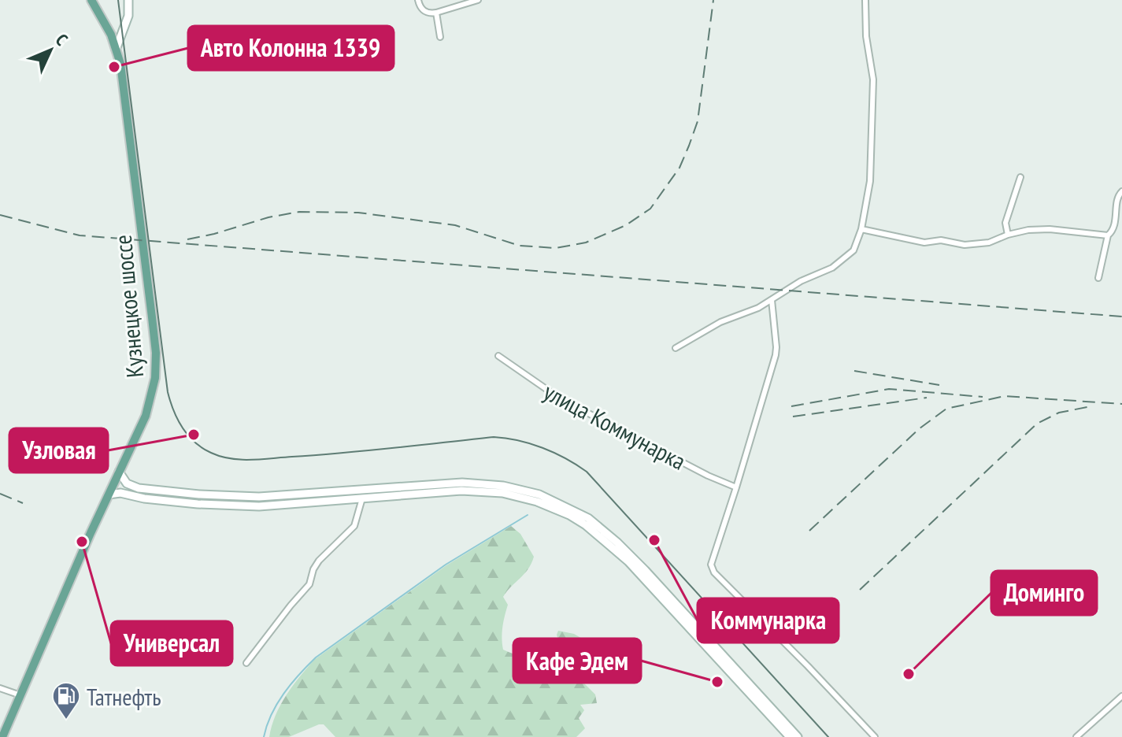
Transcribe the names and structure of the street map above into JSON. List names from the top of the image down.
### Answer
{
  "streets": {
    "main road": ["Кузнецкое шоссе"],
    "street": ["улица Коммунарка"]
  },
  "places": {
    "other": [
      "Авто Колонна 1339",
      "Узловая",
      "Коммунарка",
      "Универсал",
      "Доминго",
      "Кафе Эдем"
    ],
    "fuel station": ["Татнефть"]
  },
  "north": "top right"
}
